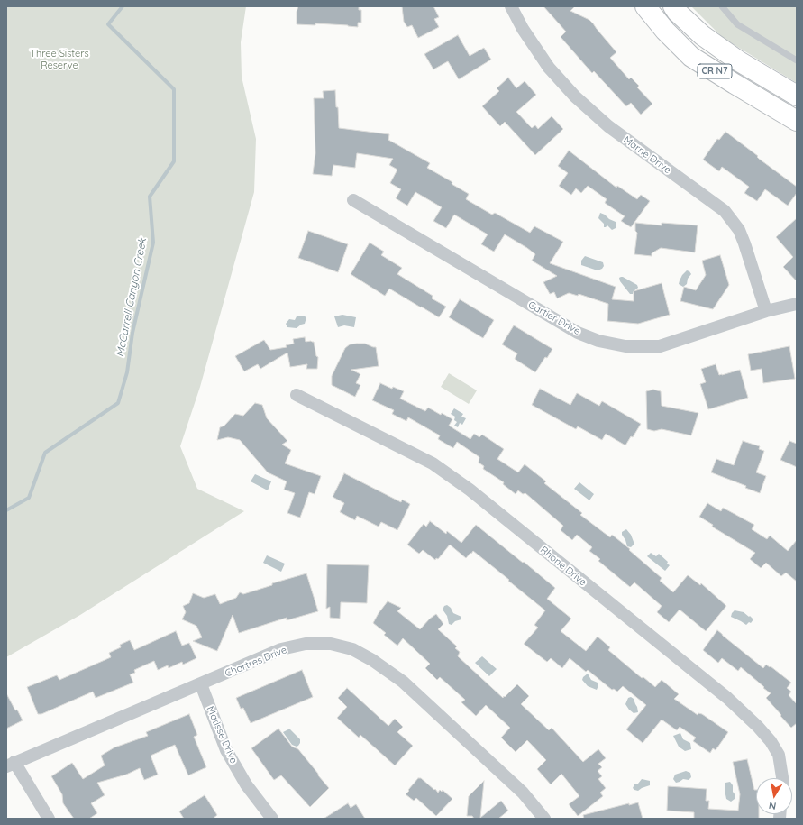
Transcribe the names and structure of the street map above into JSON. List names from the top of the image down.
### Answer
{
  "streets": {
    "main road": ["CR N7"],
    "street": [
      "Marne Drive",
      "Cartier Drive",
      "Rhone Drive",
      "Chartres Drive",
      "Matisse Drive"
    ]
  },
  "crossings": [
    ["Marne Drive", "Cartier Drive"],
    ["Chartres Drive", "Matisse Drive"]
  ],
  "water": ["McCarrell Canyon Creek"],
  "parks": ["Three Sisters Reserve"],
  "north": "bottom"
}
